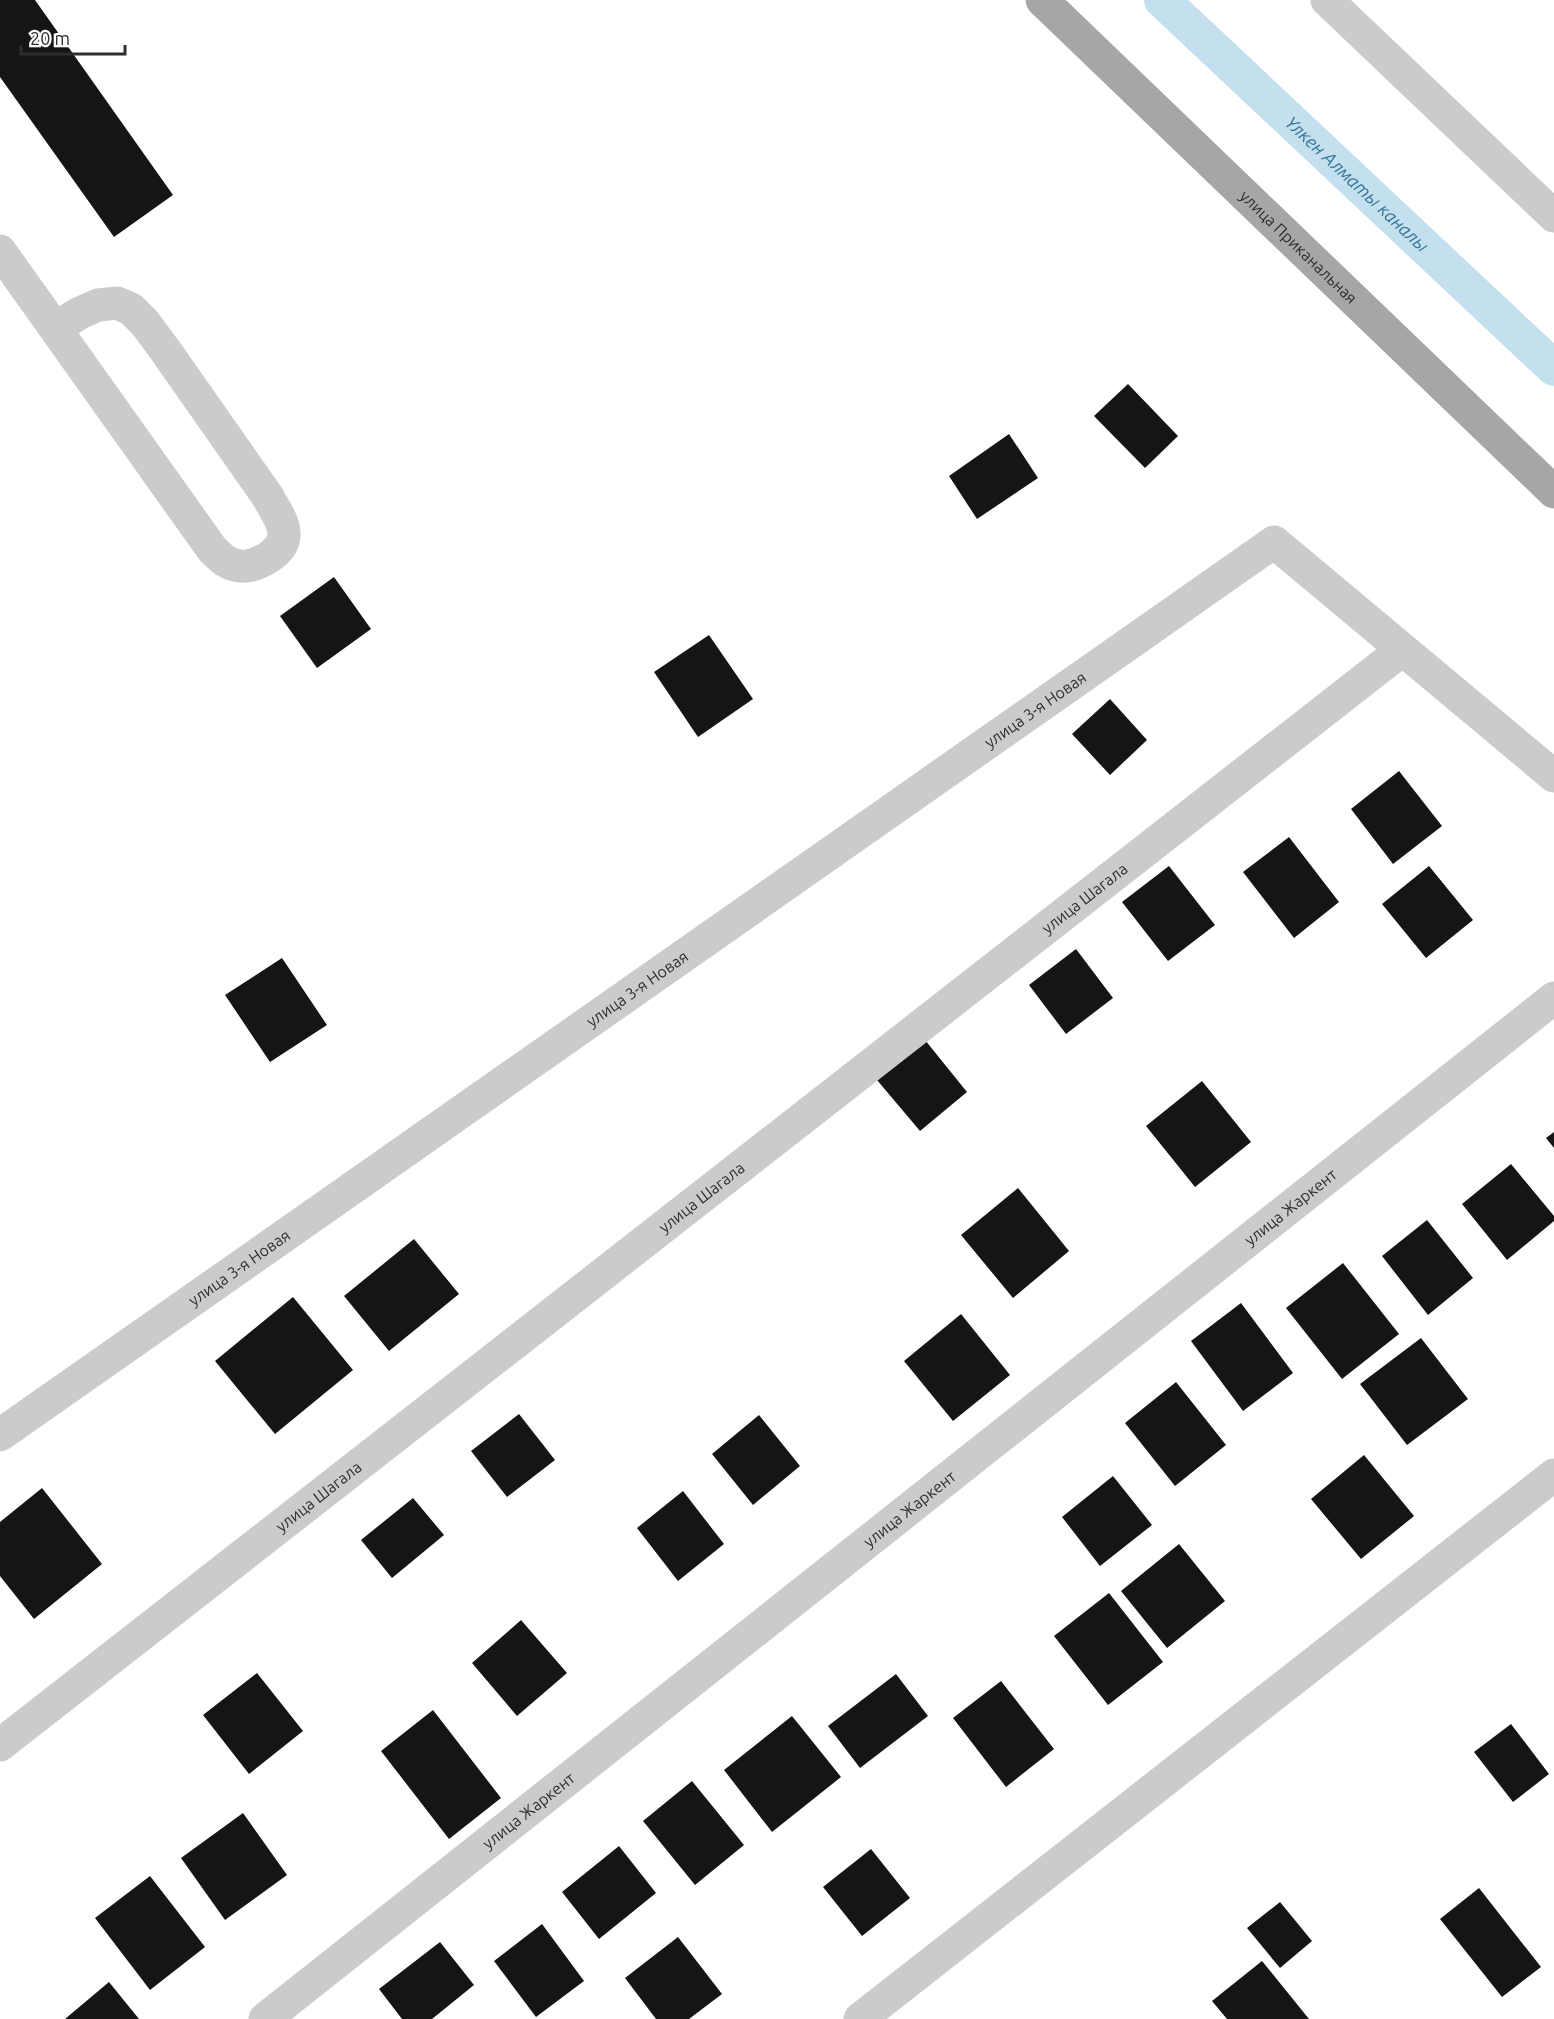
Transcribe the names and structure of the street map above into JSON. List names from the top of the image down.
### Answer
{
  "streets": {
    "main road": ["улица Приканальная"],
    "street": ["улица 3-я Новая", "улица Шагала", "улица Жаркент"]
  },
  "crossings": [
    ["улица 3-я Новая", "улица Шагала"]
  ],
  "water": ["Үлкен Алматы каналы"],
  "scale_bar": "20 m"
}
